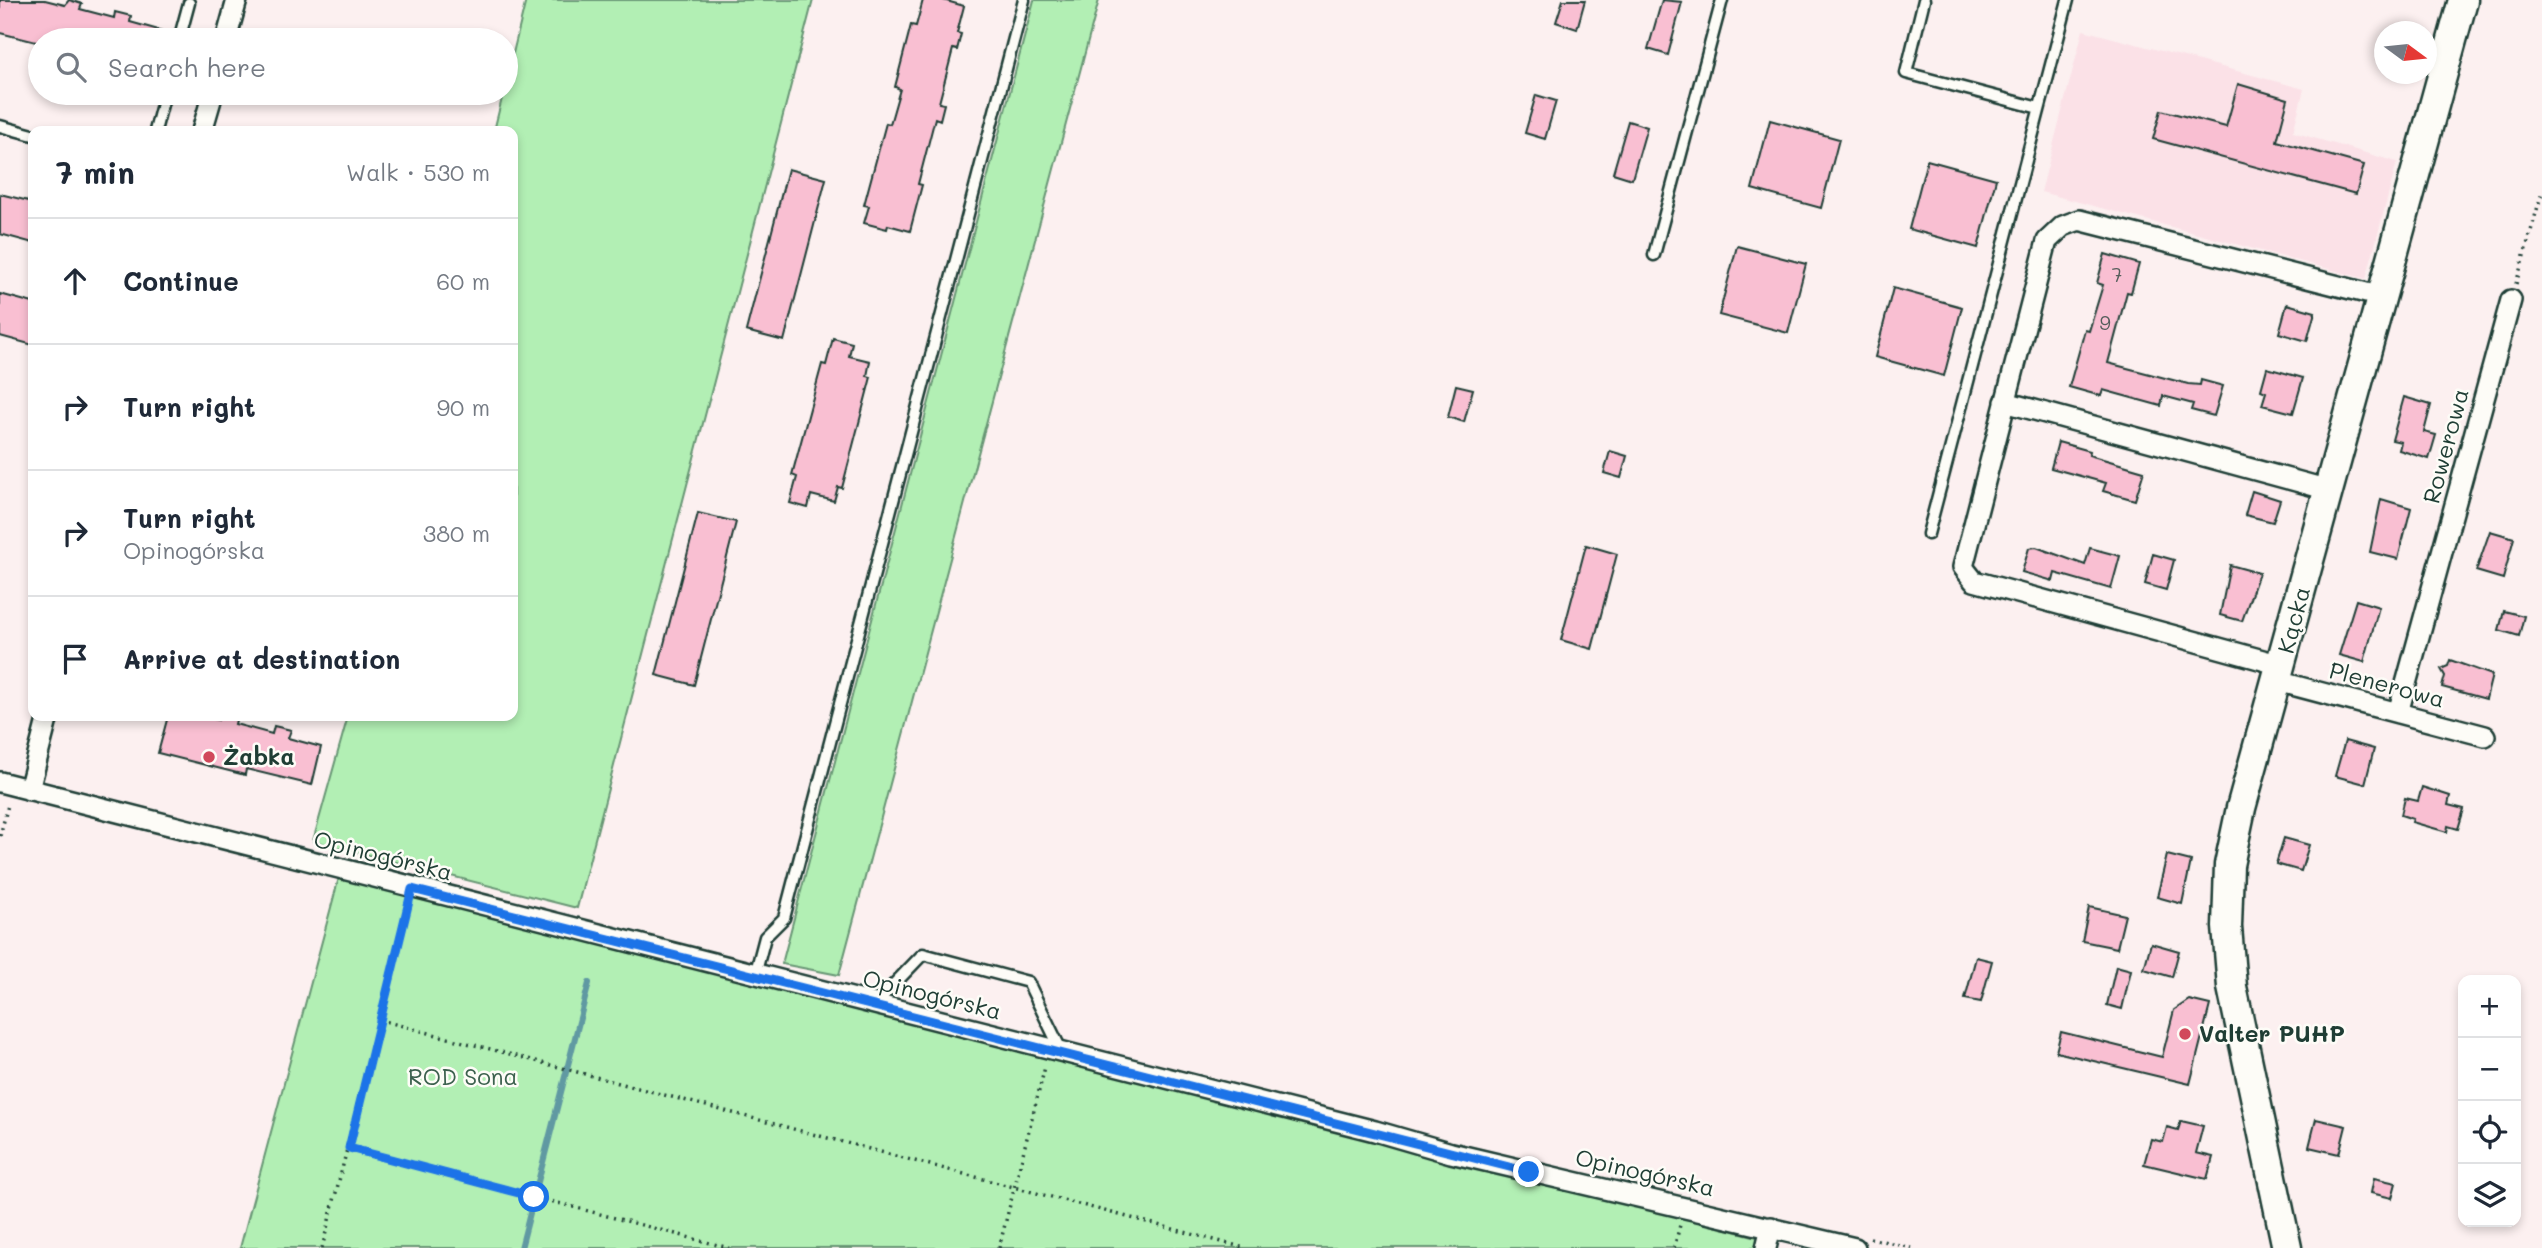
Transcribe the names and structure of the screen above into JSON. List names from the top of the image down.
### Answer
{
  "streets": {
    "street": [
      "Rowerowa",
      "Kącka",
      "Plenerowa",
      "Opinogórska"
    ]
  },
  "crossings": [
    ["Rowerowa", "Plenerowa"],
    ["Kącka", "Plenerowa"]
  ],
  "parks": ["ROD Sona"],
  "places": ["Żabka", "Valter PUHP"],
  "house_numbers": ["7", "9"],
  "north": "right",
  "page": {
    "search": "Search here",
    "heading": ["7 min", "Walk · 530 m"],
    "list": [
      ["Continue", "60 m"],
      ["Turn right", "90 m"],
      ["Turn right", "Opinogórska", "380 m"],
      "Arrive at destination"
    ],
    "map_buttons": ["+", "−"]
  }
}
